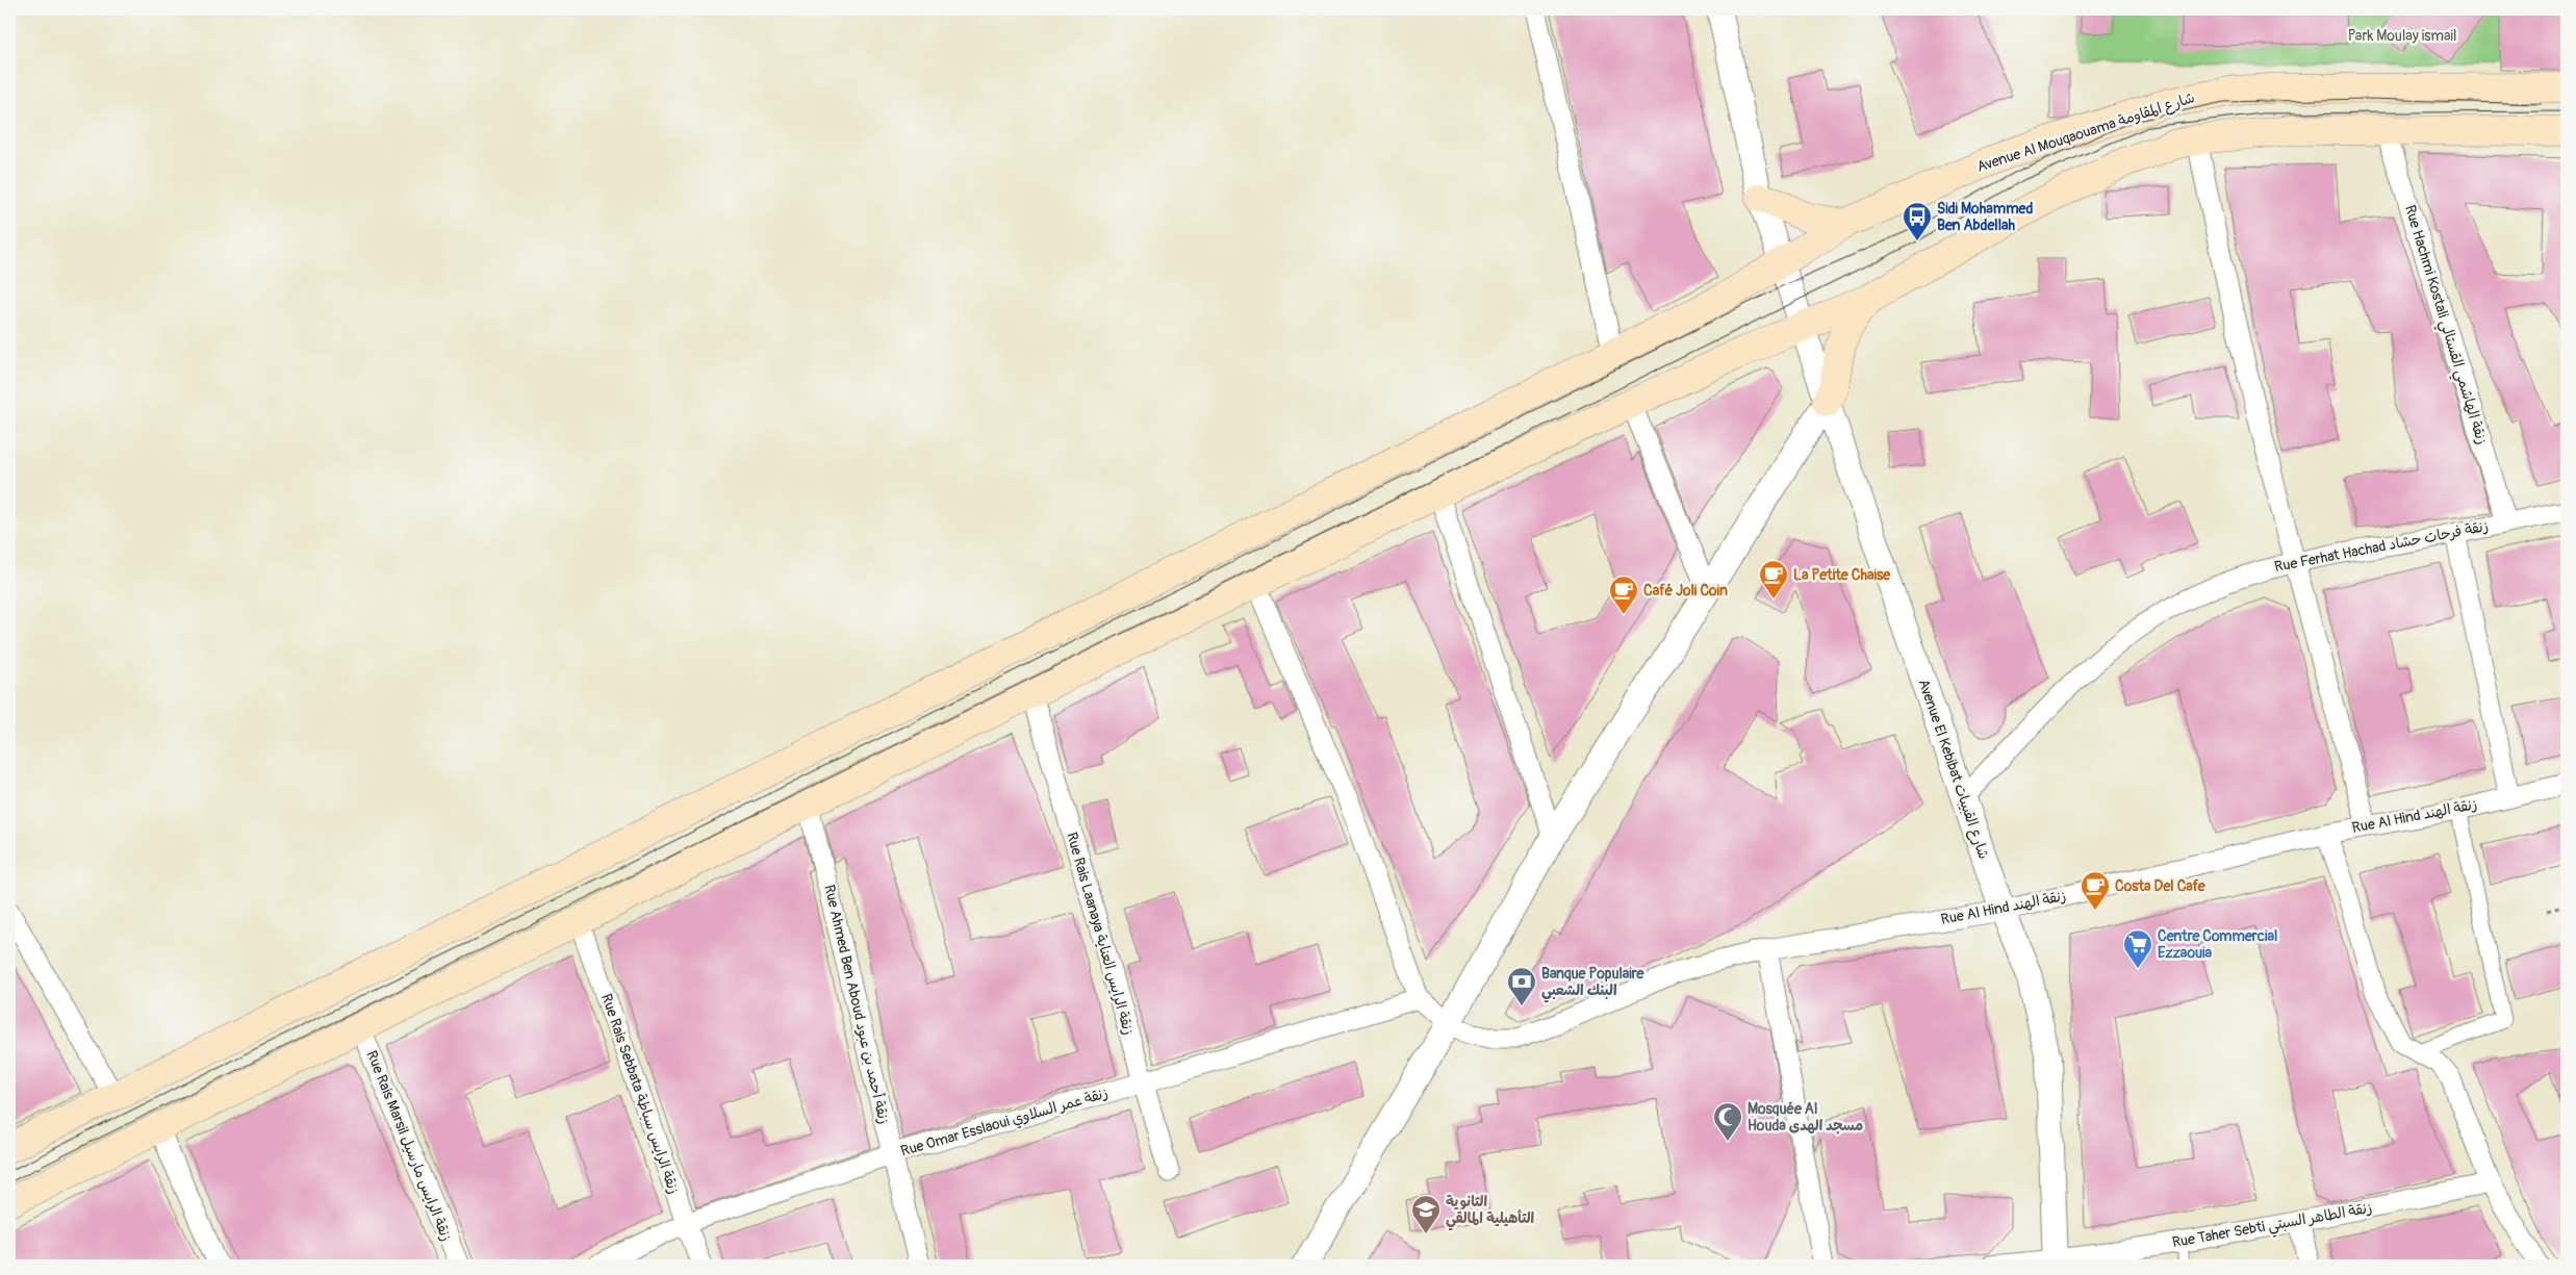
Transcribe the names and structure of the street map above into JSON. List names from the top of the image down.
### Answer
{
  "streets": {
    "main road": ["Avenue Al Mouqaouama شارع المقاومة"],
    "street": [
      "Rue Hachmi Kostali زنقة الهاشمي القستالي",
      "Rue Ferhat Hachad زنقة فرحات حشاد",
      "Avenue El Kebibat شارع القبيبات",
      "Rue Al Hind زنقة الهند",
      "Rue Rais Laanaya زنقة الرايس العناية",
      "Rue Ahmed Ben Aboud زنقة أحمد بن عبود",
      "Rue Rais Sebbata زنقة الرايس سباطة",
      "Rue Omar Esslaoui زنقة عمر السلاوي",
      "Rue Rais Marsil زنقة الرايس مارسيل",
      "Rue Taher Sebti زنقة الطاهر السبتي"
    ]
  },
  "crossings": [
    ["Avenue Al Mouqaouama شارع المقاومة", "Avenue El Kebibat شارع القبيبات"],
    ["Rue Hachmi Kostali زنقة الهاشمي القستالي", "Rue Ferhat Hachad زنقة فرحات حشاد"],
    ["Rue Ferhat Hachad زنقة فرحات حشاد", "Avenue El Kebibat شارع القبيبات"],
    ["Avenue El Kebibat شارع القبيبات", "Rue Al Hind زنقة الهند"],
    ["Avenue El Kebibat شارع القبيبات", "Rue Taher Sebti زنقة الطاهر السبتي"],
    ["Rue Al Hind زنقة الهند", "Rue Omar Esslaoui زنقة عمر السلاوي"],
    ["Rue Rais Laanaya زنقة الرايس العناية", "Rue Omar Esslaoui زنقة عمر السلاوي"],
    ["Rue Ahmed Ben Aboud زنقة أحمد بن عبود", "Rue Omar Esslaoui زنقة عمر السلاوي"],
    ["Rue Rais Sebbata زنقة الرايس سباطة", "Rue Omar Esslaoui زنقة عمر السلاوي"]
  ],
  "parks": ["Park Moulay ismail"],
  "places": {
    "bus stop": ["Sidi Mohammed Ben Abdellah"],
    "cafe": ["La Petite Chaise", "Café Joli Coin", "Costa Del Cafe"],
    "supermarket": ["Centre Commercial Ezzaouia"],
    "bank": ["Banque Populaire البنك الشعبي"],
    "mosque": ["Mosquée Al Houda مسجد الهدى"],
    "school or university": ["الثانوية التأهيلية المالقي"]
  }
}
